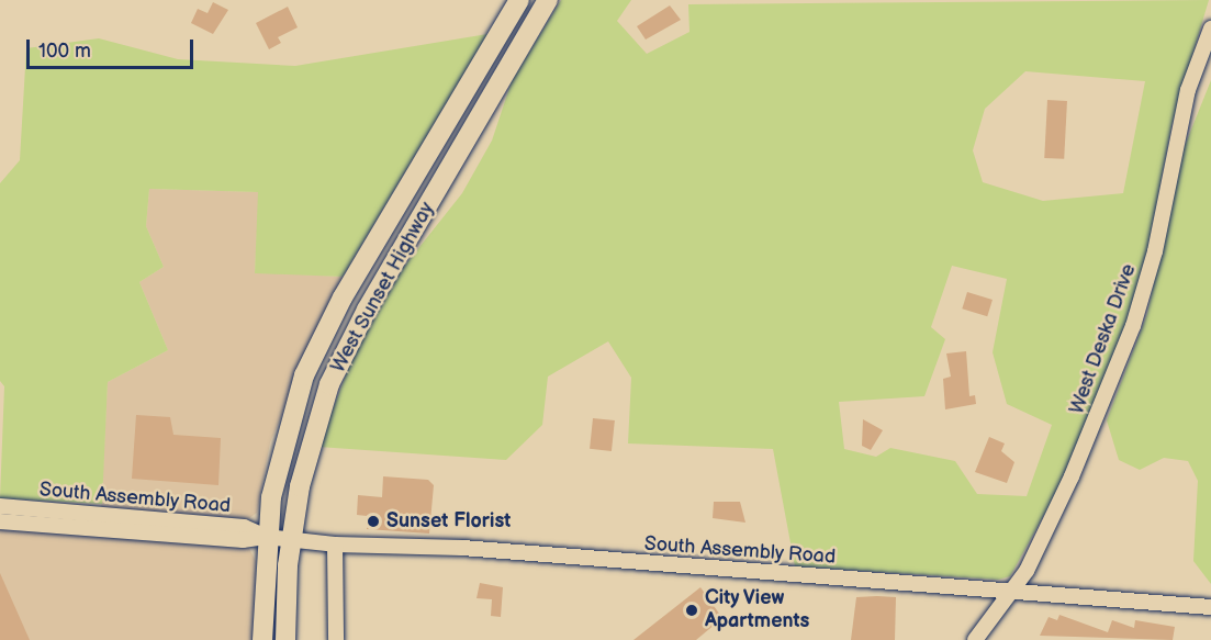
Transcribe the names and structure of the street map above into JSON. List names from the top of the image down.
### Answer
{
  "streets": {
    "main road": ["West Sunset Highway"],
    "street": ["West Deska Drive", "South Assembly Road"]
  },
  "crossings": [
    ["West Sunset Highway", "South Assembly Road"],
    ["West Deska Drive", "South Assembly Road"]
  ],
  "places": ["Sunset Florist", "City View Apartments"],
  "scale_bar": "100 m"
}
